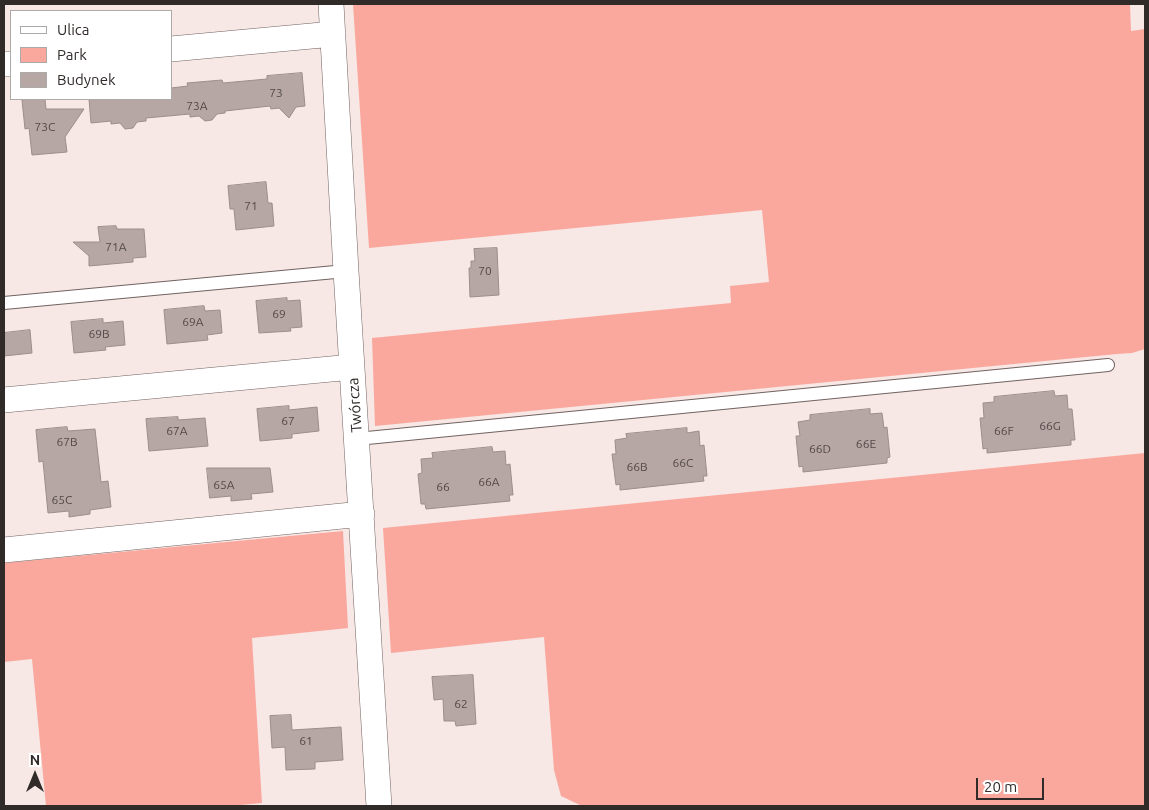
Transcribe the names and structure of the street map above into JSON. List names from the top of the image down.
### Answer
{
  "streets": {
    "street": ["Twórcza"]
  },
  "house_numbers": [
    "73",
    "73A",
    "73C",
    "71",
    "71A",
    "70",
    "69",
    "69A",
    "69B",
    "67",
    "66G",
    "67A",
    "66F",
    "67B",
    "66E",
    "66D",
    "66C",
    "66B",
    "66A",
    "65A",
    "66",
    "65C",
    "62",
    "61"
  ],
  "legend": ["Ulica", "Park", "Budynek"],
  "scale_bar": "20 m",
  "north": "top"
}
